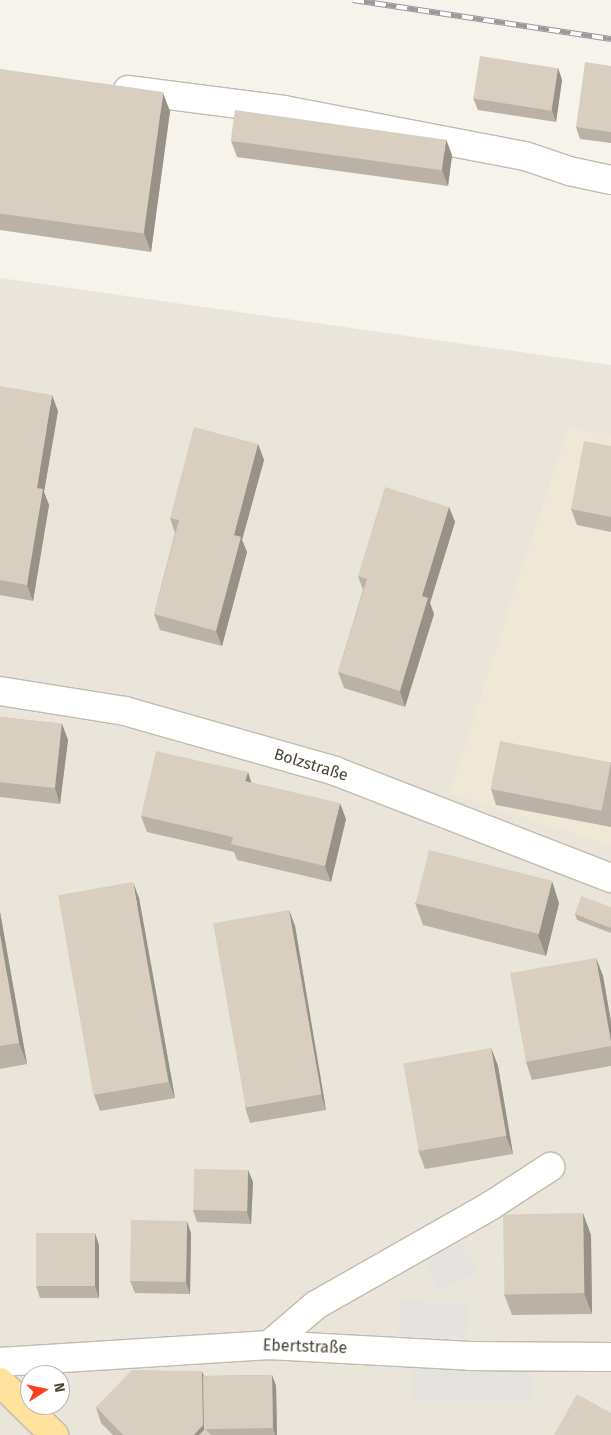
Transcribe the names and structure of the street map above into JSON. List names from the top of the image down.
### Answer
{
  "streets": {
    "street": ["Bolzstraße", "Ebertstraße"]
  },
  "north": "right"
}
